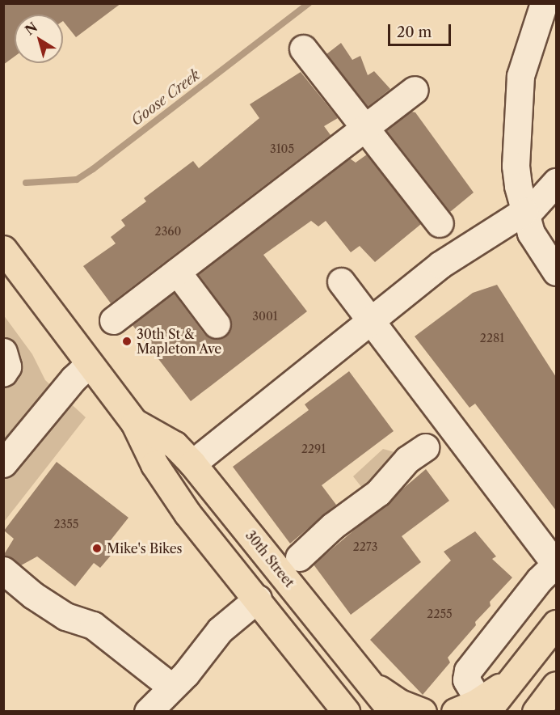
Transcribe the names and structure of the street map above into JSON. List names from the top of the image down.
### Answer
{
  "streets": {
    "main road": ["30th Street"]
  },
  "water": ["Goose Creek"],
  "places": ["30th St & Mapleton Ave", "Mike's Bikes"],
  "house_numbers": [
    "3105",
    "2360",
    "3001",
    "2281",
    "2291",
    "2355",
    "2273",
    "2255"
  ],
  "scale_bar": "20 m",
  "north": "top left"
}
